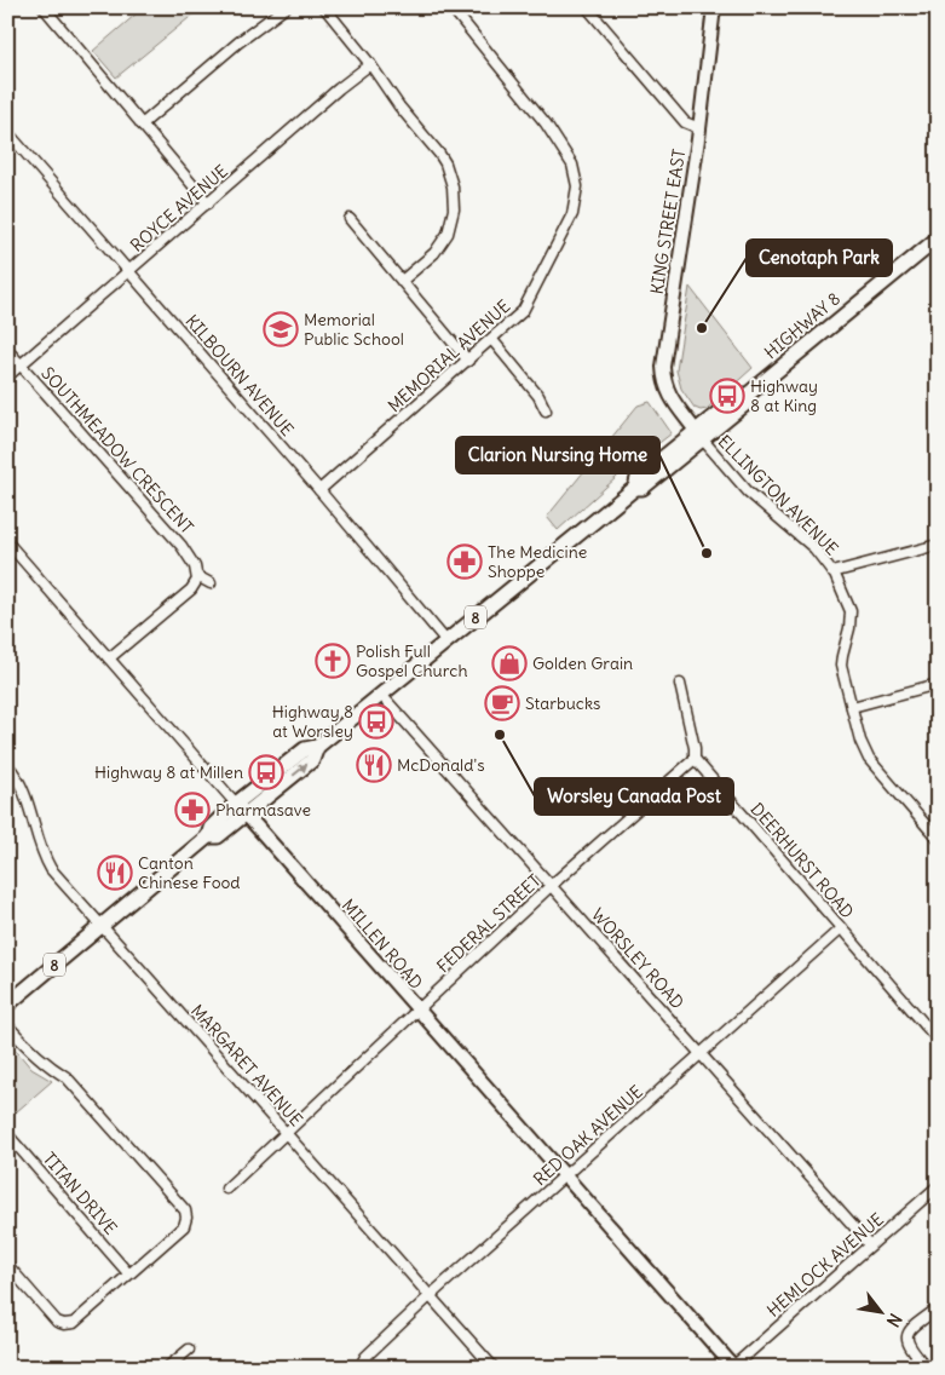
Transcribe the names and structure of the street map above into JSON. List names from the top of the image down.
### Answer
{
  "streets": {
    "main road": ["HIGHWAY 8", "8"],
    "street": [
      "ROYCE AVENUE",
      "KING STREET EAST",
      "MEMORIAL AVENUE",
      "KILBOURN AVENUE",
      "SOUTHMEADOW CRESCENT",
      "ELLINGTON AVENUE",
      "DEERHURST ROAD",
      "FEDERAL STREET",
      "MILLEN ROAD",
      "WORSLEY ROAD",
      "MARGARET AVENUE",
      "RED OAK AVENUE",
      "TITAN DRIVE",
      "HEMLOCK AVENUE"
    ]
  },
  "crossings": [
    ["ROYCE AVENUE", "KILBOURN AVENUE"],
    ["ROYCE AVENUE", "SOUTHMEADOW CRESCENT"],
    ["KING STREET EAST", "HIGHWAY 8"],
    ["KING STREET EAST", "ELLINGTON AVENUE"],
    ["HIGHWAY 8", "KILBOURN AVENUE"],
    ["HIGHWAY 8", "ELLINGTON AVENUE"],
    ["HIGHWAY 8", "MILLEN ROAD"],
    ["HIGHWAY 8", "WORSLEY ROAD"],
    ["HIGHWAY 8", "MARGARET AVENUE"],
    ["MEMORIAL AVENUE", "KILBOURN AVENUE"],
    ["DEERHURST ROAD", "FEDERAL STREET"],
    ["DEERHURST ROAD", "RED OAK AVENUE"],
    ["FEDERAL STREET", "MILLEN ROAD"],
    ["FEDERAL STREET", "WORSLEY ROAD"],
    ["FEDERAL STREET", "MARGARET AVENUE"],
    ["MILLEN ROAD", "RED OAK AVENUE"],
    ["MILLEN ROAD", "HEMLOCK AVENUE"],
    ["WORSLEY ROAD", "RED OAK AVENUE"],
    ["WORSLEY ROAD", "HEMLOCK AVENUE"],
    ["MARGARET AVENUE", "RED OAK AVENUE"]
  ],
  "places": {
    "other": ["Cenotaph Park", "Clarion Nursing Home", "Worsley Canada Post"],
    "school or university": ["Memorial Public School"],
    "bus stop": ["Highway 8 at King", "Highway 8 at Worsley", "Highway 8 at Millen"],
    "pharmacy": ["The Medicine Shoppe", "Pharmasave"],
    "church": ["Polish Full Gospel Church"],
    "shop": ["Golden Grain"],
    "cafe": ["Starbucks"],
    "restaurant": ["McDonald's", "Canton Chinese Food"]
  },
  "north": "bottom right"
}
